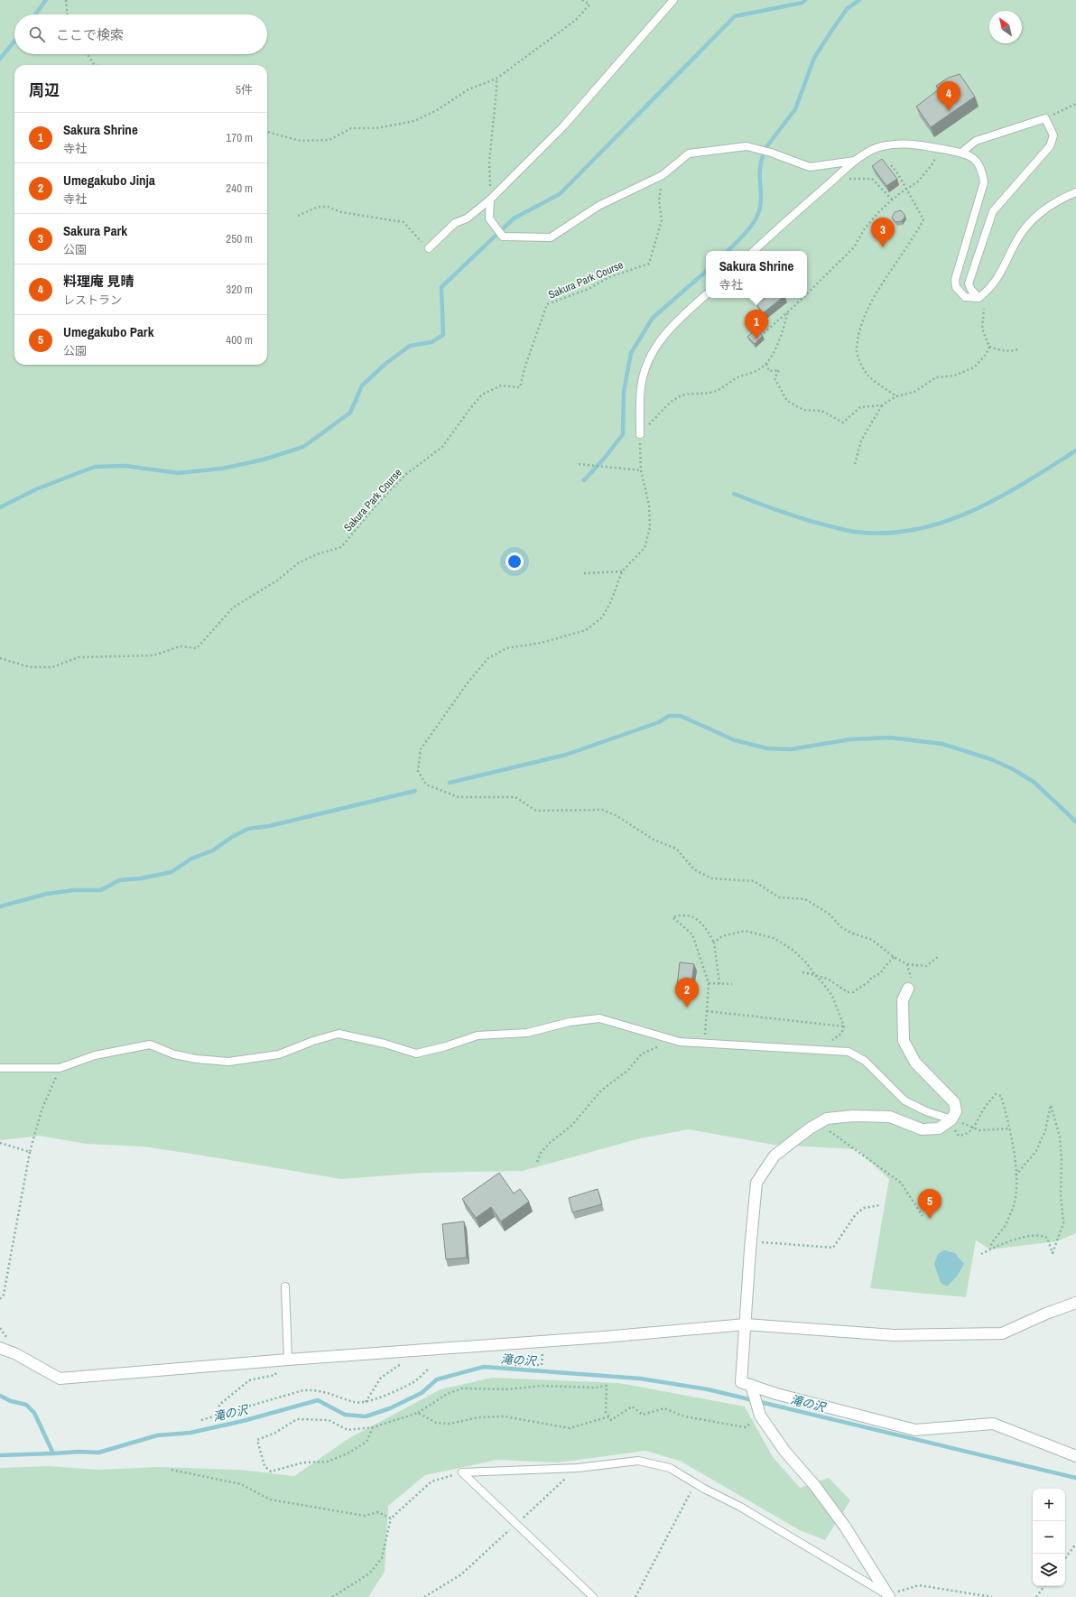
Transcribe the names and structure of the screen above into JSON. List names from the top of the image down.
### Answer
{
  "streets": {
    "path": ["Sakura Park Course"]
  },
  "water": ["滝の沢"],
  "north": "top left",
  "page": {
    "search": "ここで検索",
    "heading": ["周辺", "5件"],
    "pins": [
      "4",
      "3",
      "1",
      "2",
      "5"
    ],
    "list": [
      {
        "mark": "1",
        "name": "Sakura Shrine",
        "note": "寺社",
        "value": "170 m"
      },
      {
        "mark": "2",
        "name": "Umegakubo Jinja",
        "note": "寺社",
        "value": "240 m"
      },
      {
        "mark": "3",
        "name": "Sakura Park",
        "note": "公園",
        "value": "250 m"
      },
      {
        "mark": "4",
        "name": "料理庵 見晴",
        "note": "レストラン",
        "value": "320 m"
      },
      {
        "mark": "5",
        "name": "Umegakubo Park",
        "note": "公園",
        "value": "400 m"
      }
    ],
    "popup": ["Sakura Shrine", "寺社"],
    "map_buttons": ["+", "−"]
  }
}
